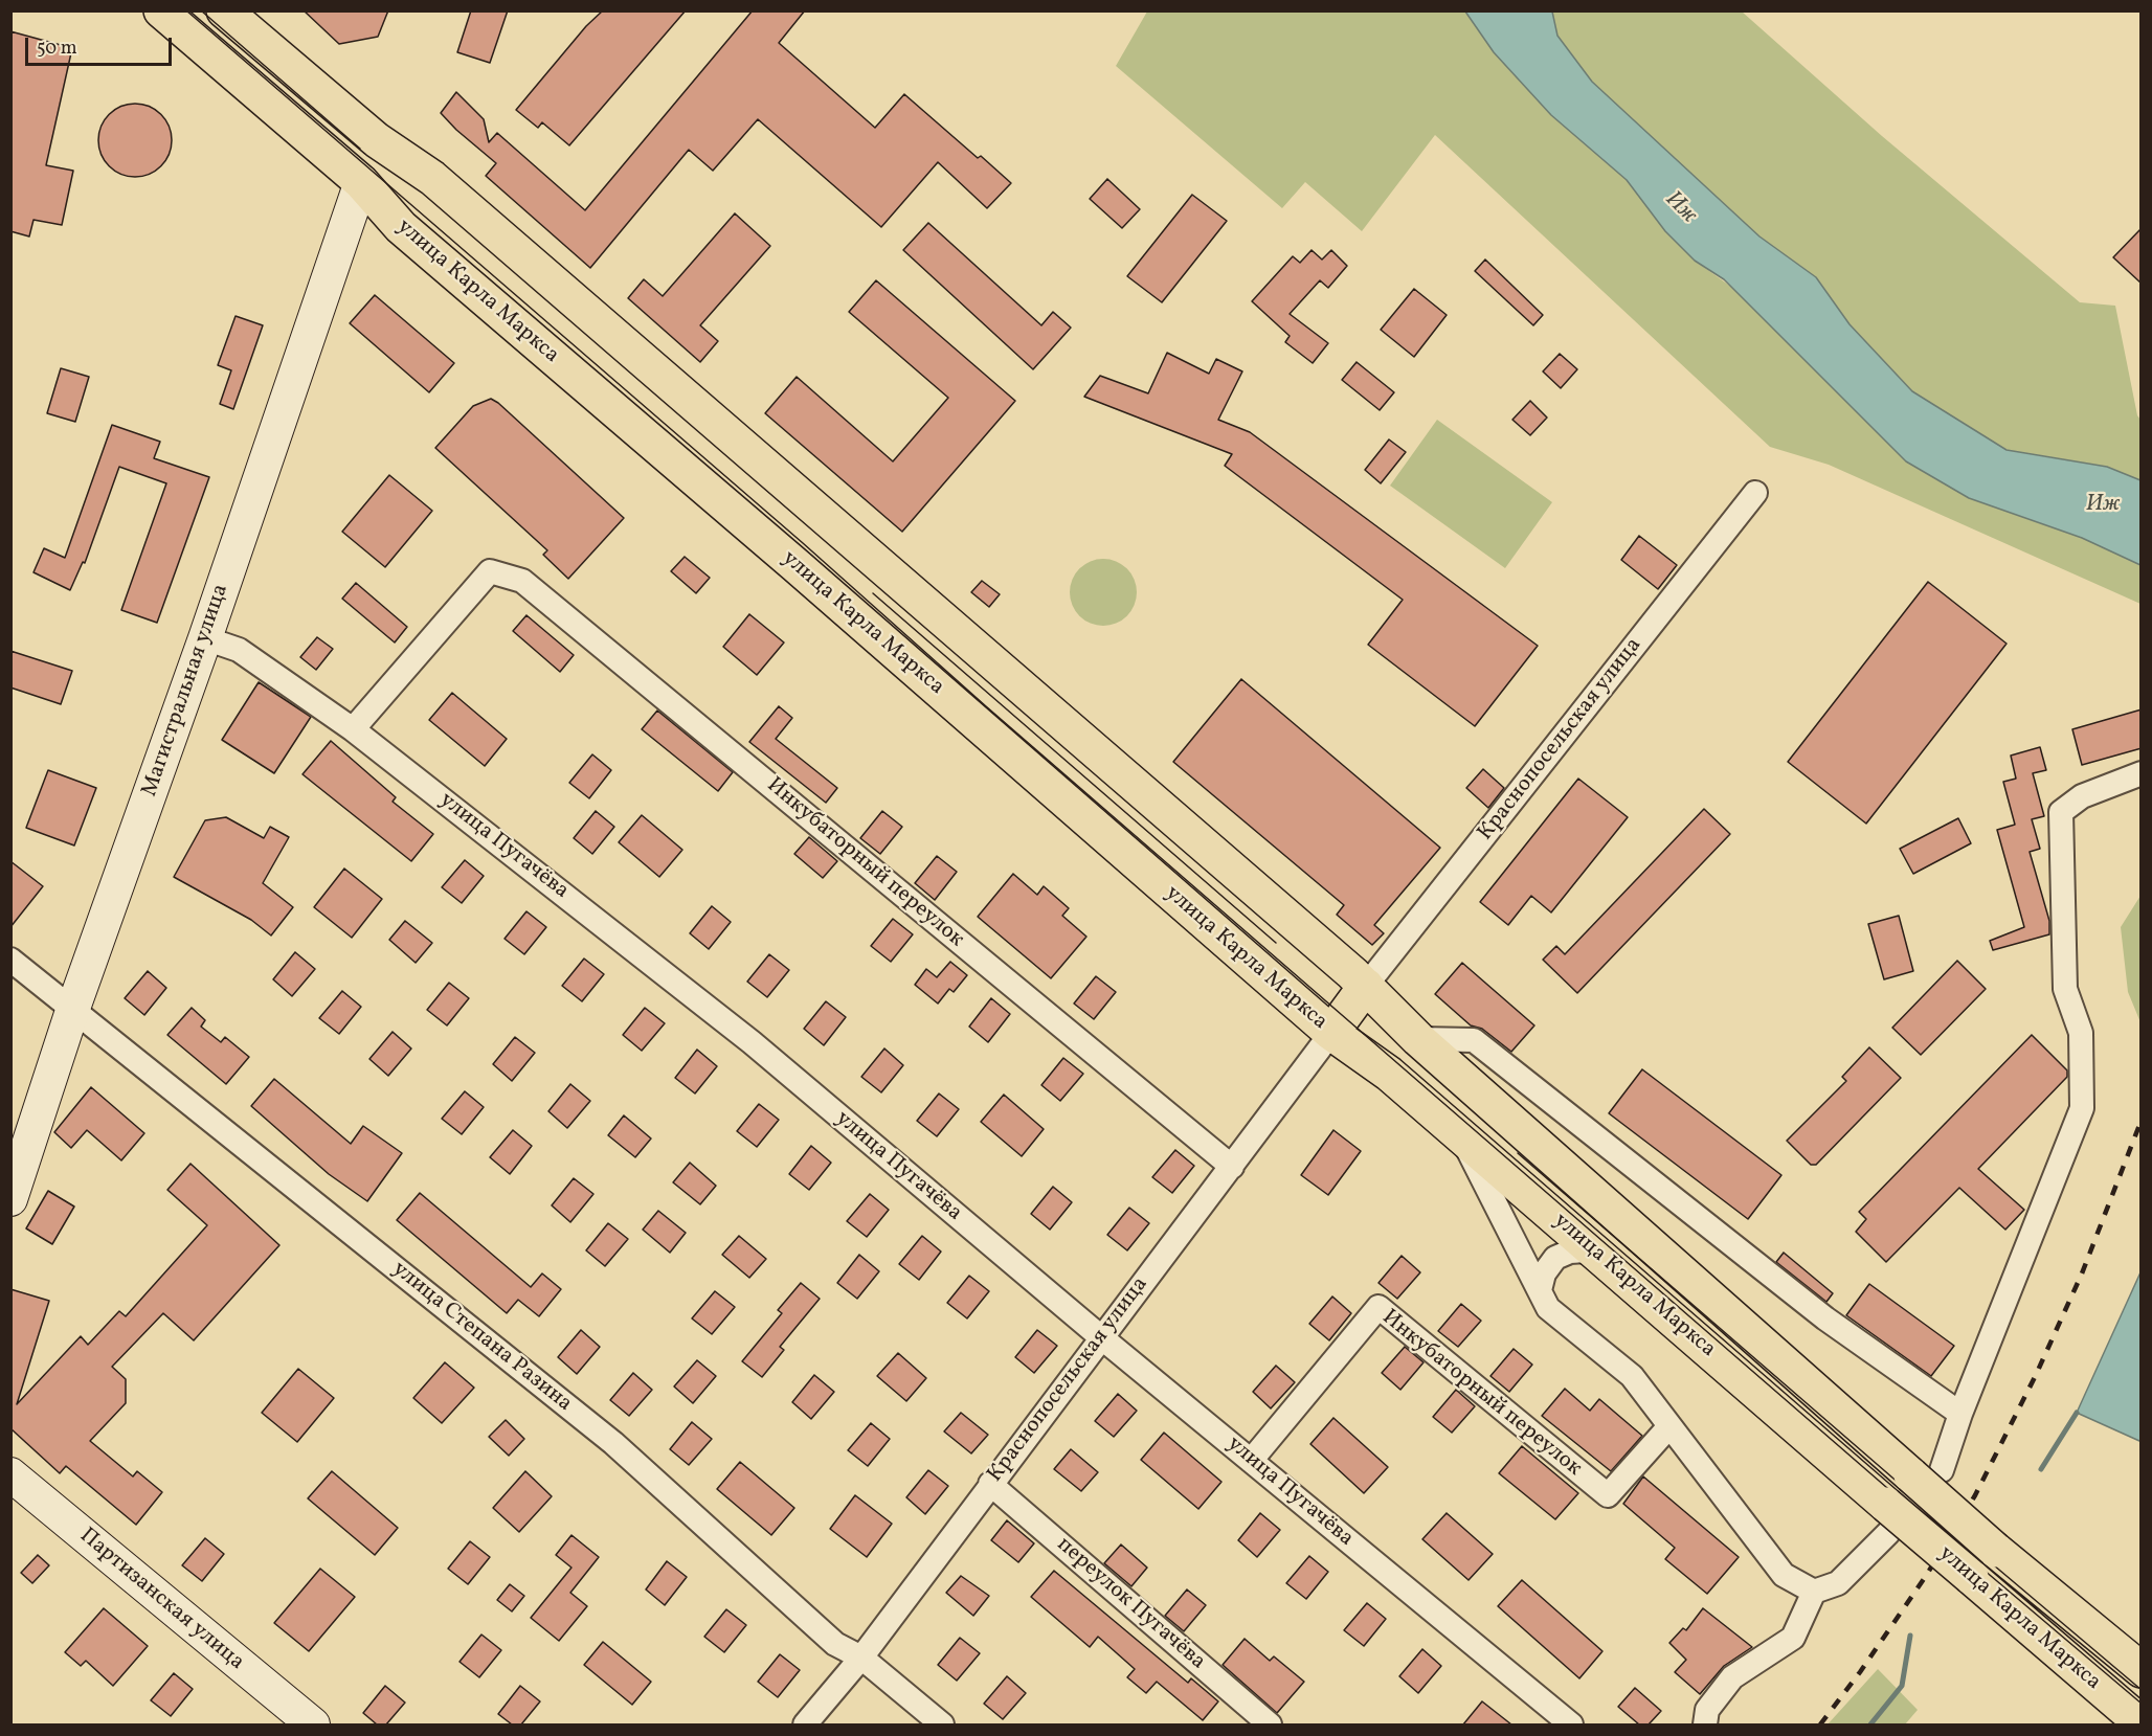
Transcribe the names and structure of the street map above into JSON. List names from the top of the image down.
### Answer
{
  "streets": {
    "main road": ["улица Карла Маркса", "Магистральная улица"],
    "street": [
      "Краснопосельская улица",
      "улица Пугачёва",
      "Инкубаторный переулок",
      "улица Степана Разина",
      "Партизанская улица",
      "переулок Пугачёва"
    ]
  },
  "crossings": [
    ["улица Карла Маркса", "Магистральная улица"],
    ["улица Карла Маркса", "Краснопосельская улица"],
    ["Магистральная улица", "улица Пугачёва"],
    ["Магистральная улица", "улица Степана Разина"],
    ["Краснопосельская улица", "улица Пугачёва"],
    ["Краснопосельская улица", "Инкубаторный переулок"],
    ["Краснопосельская улица", "улица Степана Разина"],
    ["Краснопосельская улица", "переулок Пугачёва"],
    ["улица Пугачёва", "Инкубаторный переулок"]
  ],
  "water": ["Иж"],
  "scale_bar": "50 m"
}
